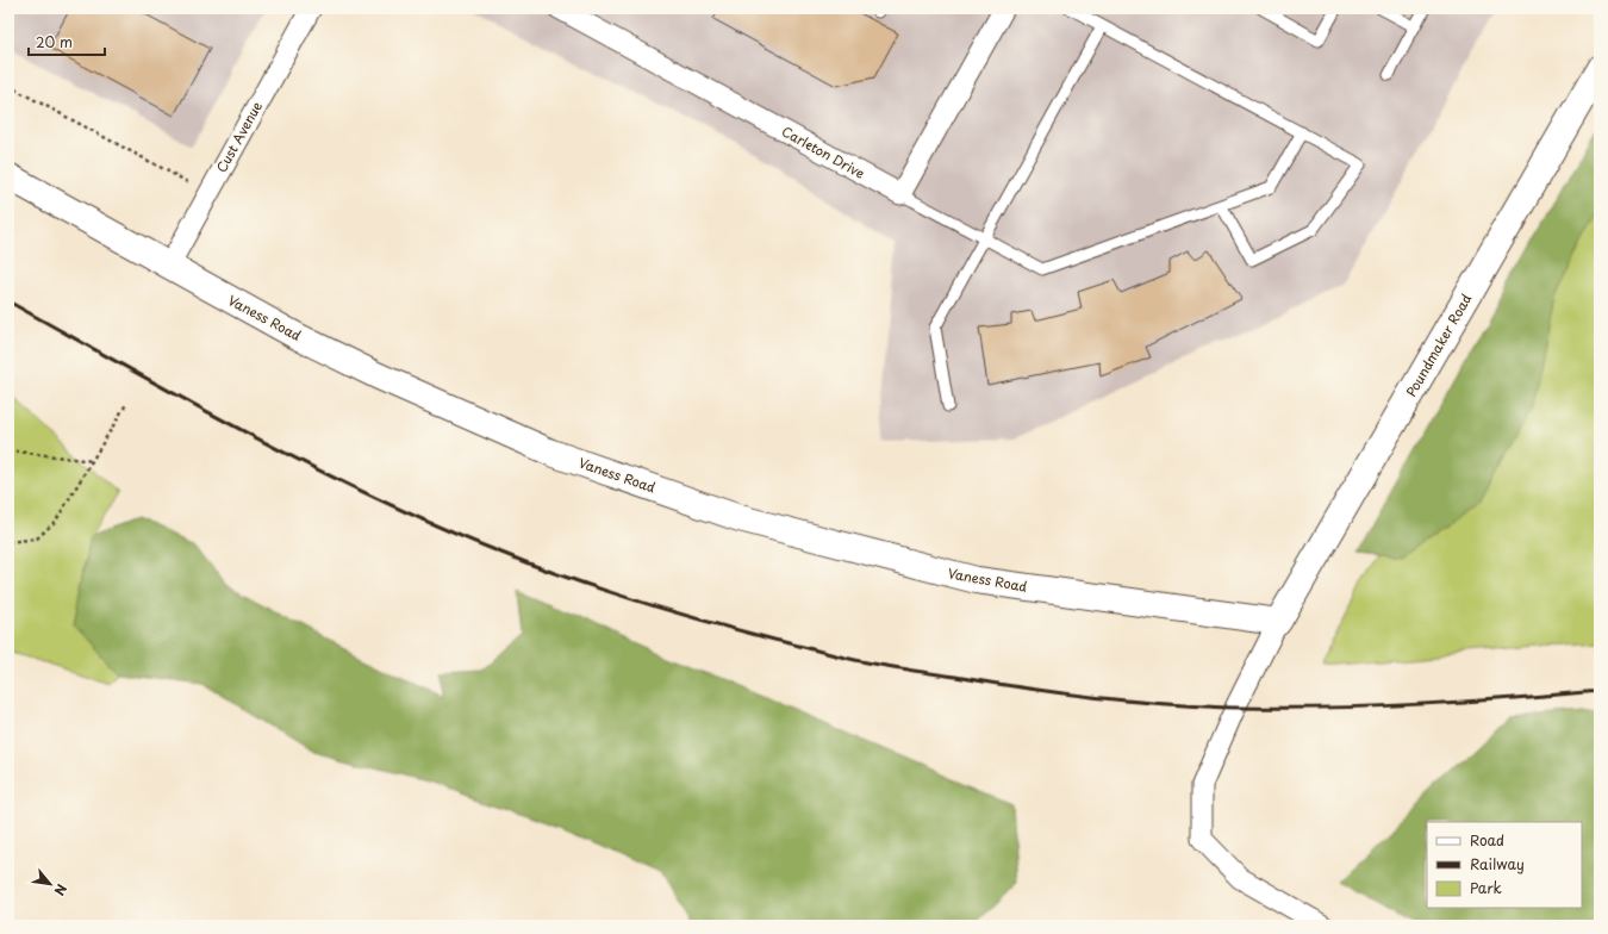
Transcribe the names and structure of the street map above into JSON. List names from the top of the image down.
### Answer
{
  "streets": {
    "street": [
      "Cust Avenue",
      "Carleton Drive",
      "Vaness Road",
      "Poundmaker Road"
    ]
  },
  "crossings": [
    ["Cust Avenue", "Vaness Road"],
    ["Vaness Road", "Poundmaker Road"]
  ],
  "legend": ["Road", "Railway", "Park"],
  "scale_bar": "20 m",
  "north": "bottom right"
}
